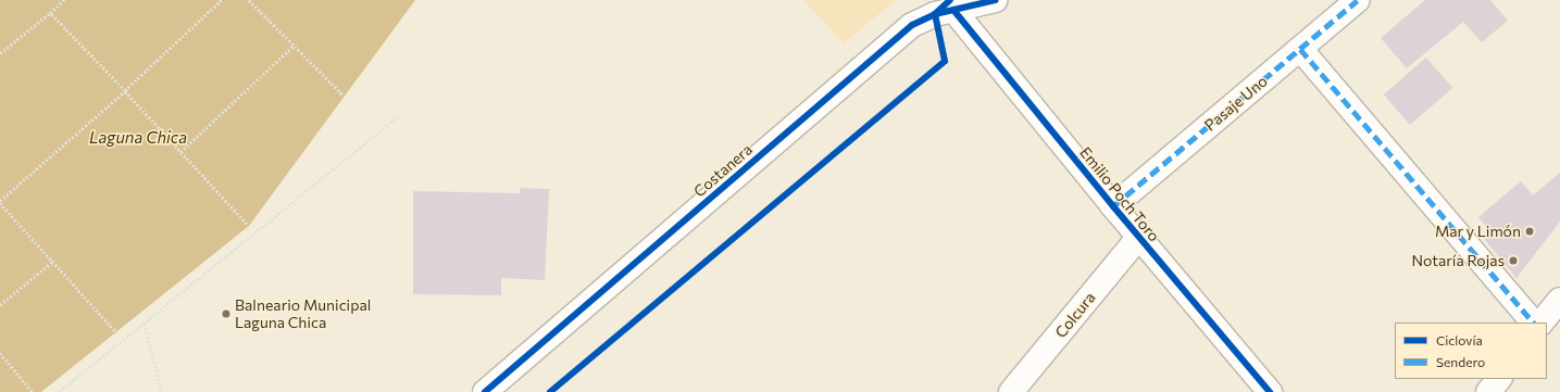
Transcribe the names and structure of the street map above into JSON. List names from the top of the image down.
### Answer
{
  "streets": {
    "street": [
      "Pasaje Uno",
      "Costanera",
      "Emilio Poch Toro",
      "Colcura"
    ]
  },
  "crossings": [
    ["Pasaje Uno", "Emilio Poch Toro"],
    ["Costanera", "Emilio Poch Toro"],
    ["Emilio Poch Toro", "Colcura"]
  ],
  "water": ["Laguna Chica"],
  "places": ["Mar y Limón", "Notaría Rojas", "Balneario Municipal Laguna Chica"],
  "legend": ["Ciclovía", "Sendero"]
}
